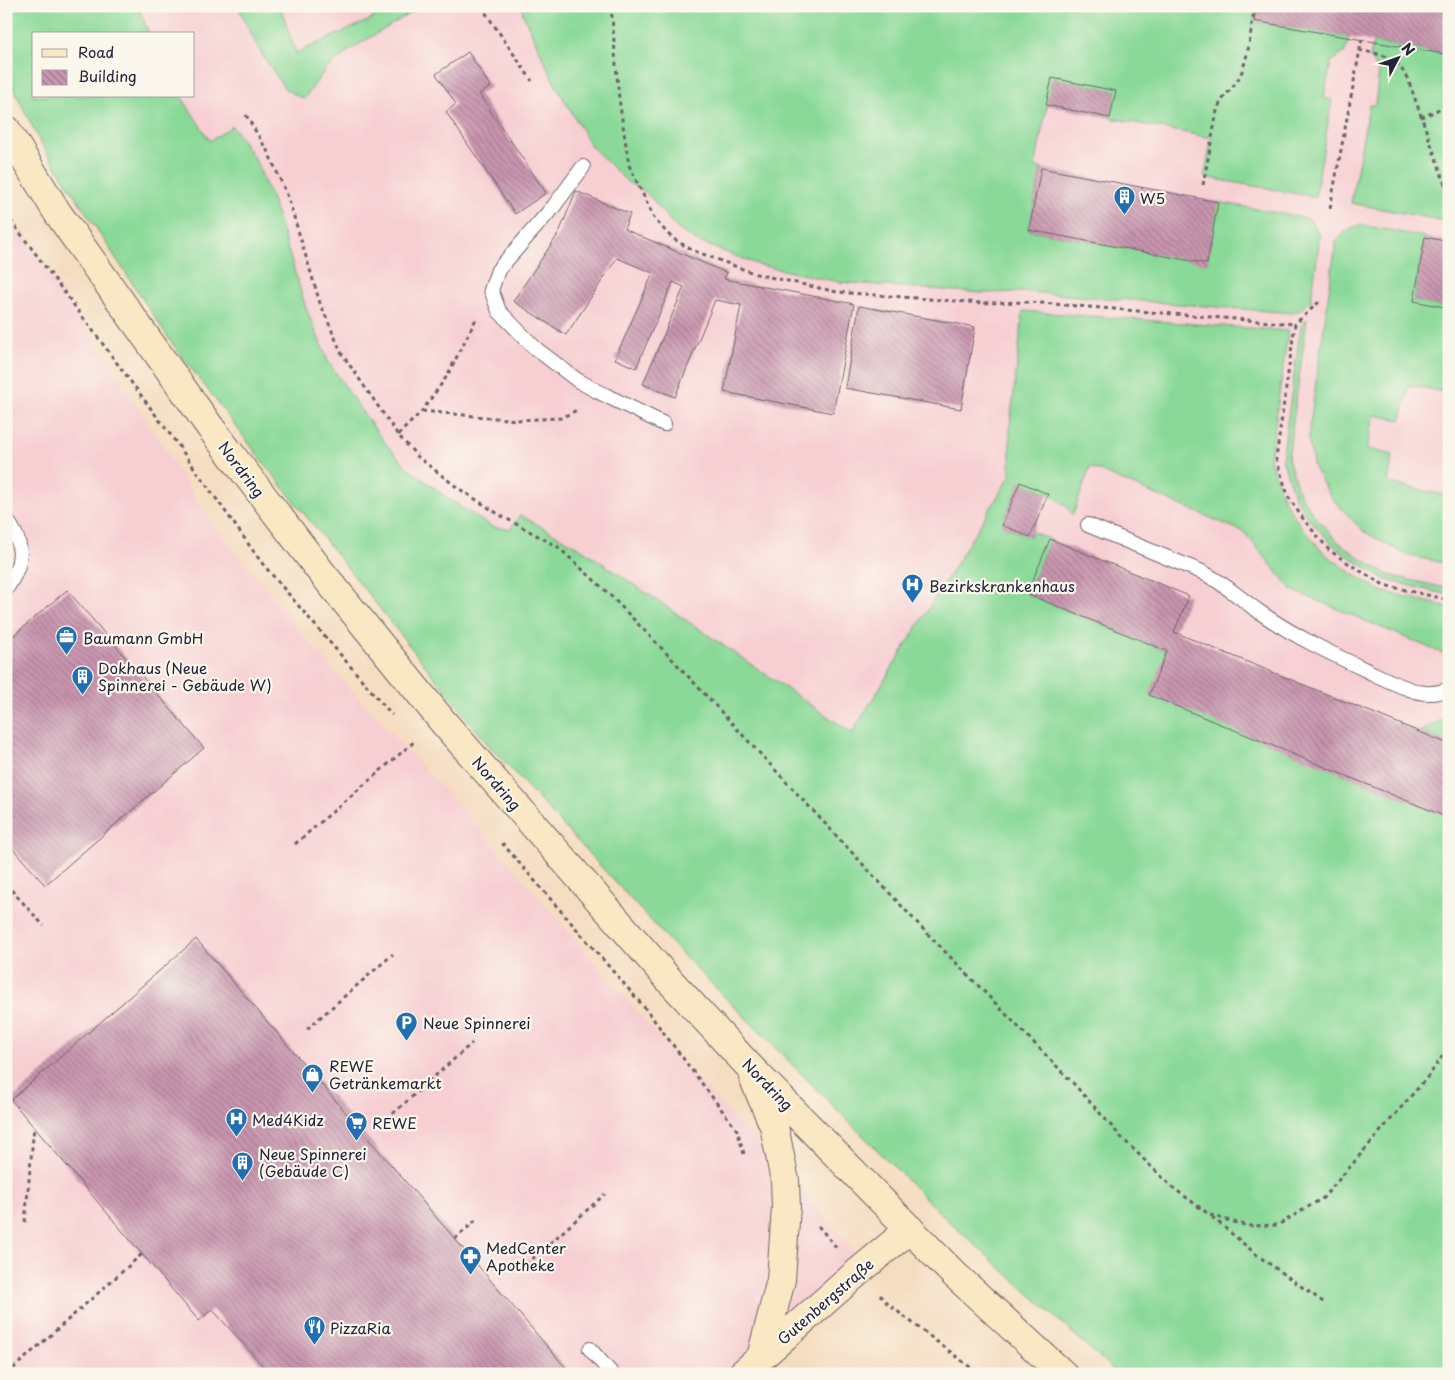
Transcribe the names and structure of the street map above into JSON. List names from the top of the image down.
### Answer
{
  "streets": {
    "main road": ["Nordring", "Gutenbergstraße"]
  },
  "crossings": [
    ["Nordring", "Gutenbergstraße"]
  ],
  "places": {
    "building": ["W5", "Dokhaus (Neue Spinnerei - Gebäude W)", "Neue Spinnerei (Gebäude C)"],
    "hospital": ["Bezirkskrankenhaus", "Med4Kidz"],
    "office": ["Baumann GmbH"],
    "parking": ["Neue Spinnerei"],
    "shop": ["REWE Getränkemarkt"],
    "supermarket": ["REWE"],
    "pharmacy": ["MedCenter Apotheke"],
    "restaurant": ["PizzaRia"]
  },
  "legend": ["Road", "Building"],
  "north": "top right"
}
